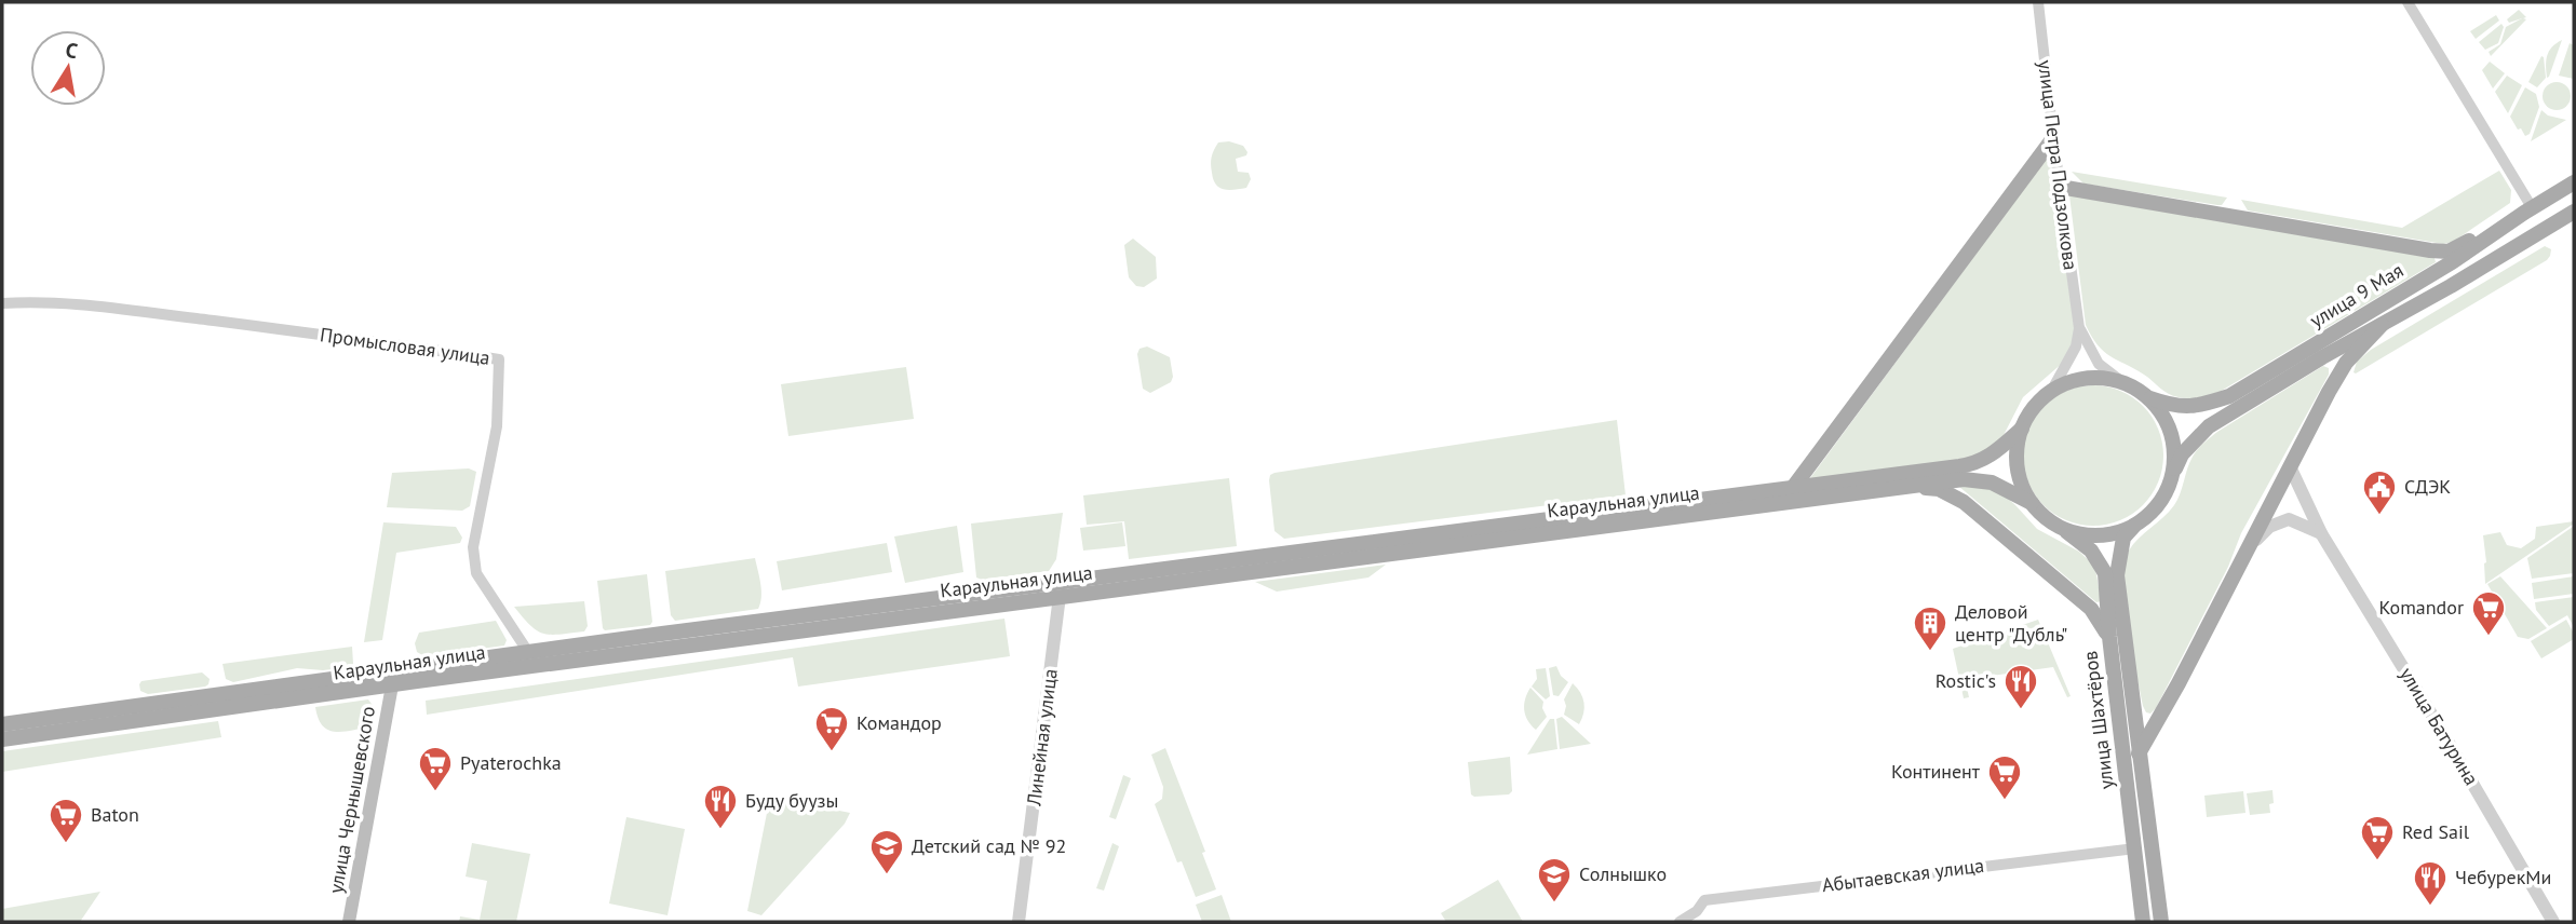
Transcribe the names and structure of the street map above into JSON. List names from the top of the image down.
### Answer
{
  "streets": {
    "main road": [
      "улица 9 Мая",
      "Караульная улица",
      "улица Шахтёров",
      "улица Чернышевского"
    ],
    "street": [
      "улица Петра Подзолкова",
      "Промысловая улица",
      "улица Батурина",
      "Линейная улица",
      "Абытаевская улица"
    ]
  },
  "crossings": [
    ["улица Петра Подзолкова", "улица 9 Мая"],
    ["улица Петра Подзолкова", "Караульная улица"],
    ["улица Петра Подзолкова", "улица Шахтёров"],
    ["улица 9 Мая", "Караульная улица"],
    ["улица 9 Мая", "улица Шахтёров"],
    ["Промысловая улица", "Караульная улица"],
    ["Караульная улица", "улица Шахтёров"],
    ["Караульная улица", "Линейная улица"],
    ["Караульная улица", "улица Чернышевского"],
    ["улица Шахтёров", "Абытаевская улица"]
  ],
  "places": {
    "public building": ["СДЭК"],
    "supermarket": [
      "Komandor",
      "Командор",
      "Pyaterochka",
      "Континент",
      "Baton",
      "Red Sail"
    ],
    "building": ["Деловой центр \"Дубль\""],
    "restaurant": ["Rostic's", "Буду буузы", "ЧебурекМи"],
    "school or university": ["Детский сад № 92", "Солнышко"]
  },
  "north": "top"
}
